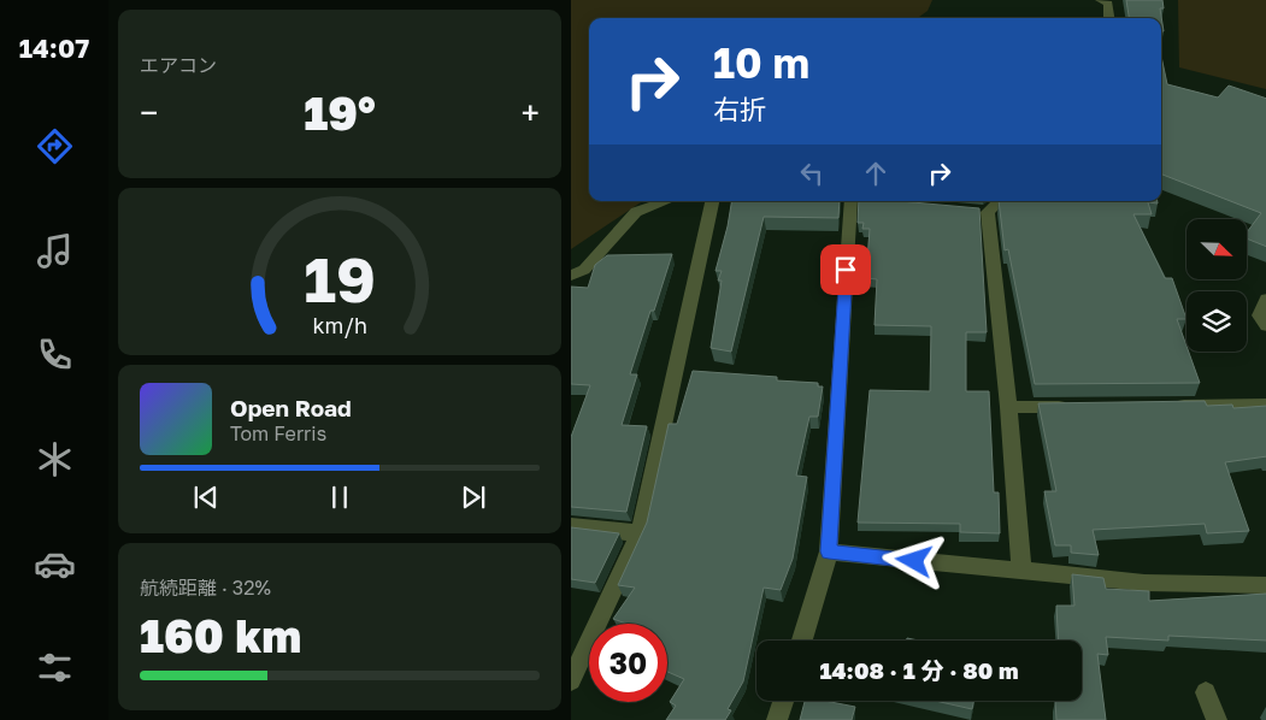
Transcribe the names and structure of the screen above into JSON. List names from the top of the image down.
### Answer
{
  "north": "bottom right",
  "page": {
    "tabs": "14:07",
    "tile": [
      "エアコン",
      ["航続距離 · 32%", "160 km"]
    ],
    "turn": ["10 m", "右折"],
    "heat": ["−", "19°", "+"],
    "song": ["Open Road", "Tom Ferris"],
    "limit": "30",
    "trip": "14:08 · 1 分 · 80 m",
    "gauge": ["19", "km/h"]
  }
}
